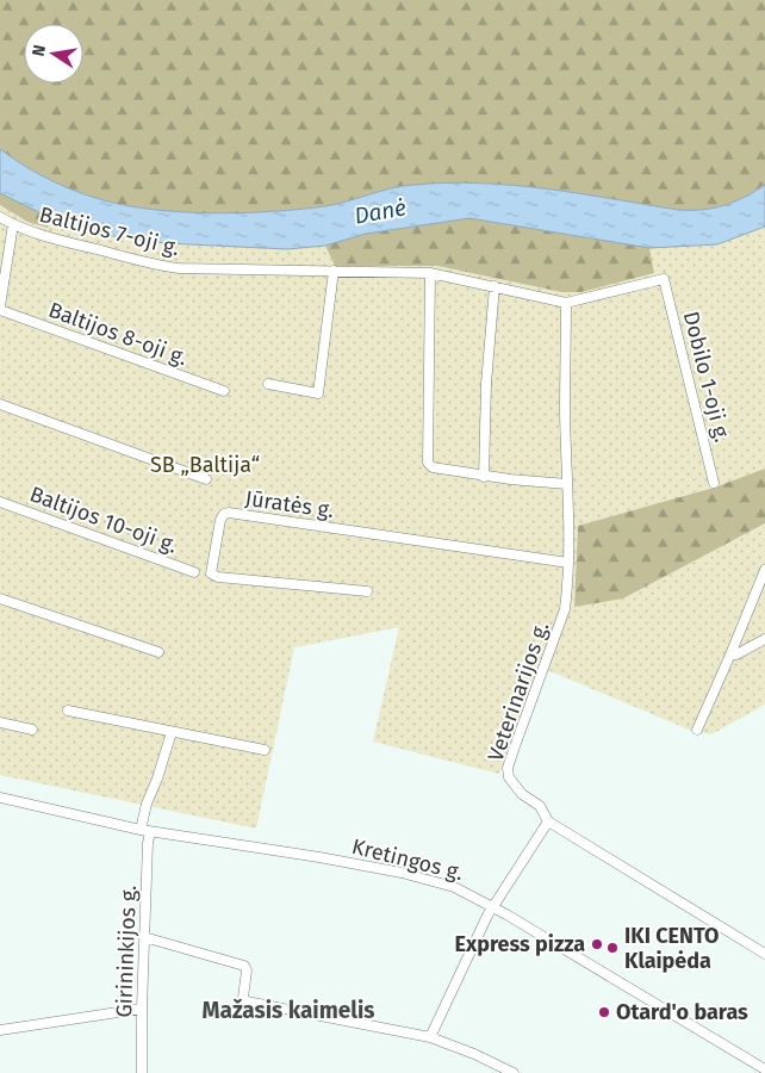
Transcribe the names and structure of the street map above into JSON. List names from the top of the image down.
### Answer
{
  "streets": {
    "street": [
      "Baltijos 7-oji g.",
      "Baltijos 8-oji g.",
      "Dobilo 1-oji g.",
      "Jūratės g.",
      "Baltijos 10-oji g.",
      "Veterinarijos g.",
      "Kretingos g.",
      "Girininkijos g."
    ]
  },
  "crossings": [
    ["Baltijos 7-oji g.", "Dobilo 1-oji g."],
    ["Baltijos 7-oji g.", "Veterinarijos g."],
    ["Dobilo 1-oji g.", "Veterinarijos g."],
    ["Jūratės g.", "Veterinarijos g."],
    ["Kretingos g.", "Girininkijos g."]
  ],
  "districts": ["Mažasis kaimelis"],
  "water": ["Danė"],
  "parks": ["SB „Baltija“"],
  "places": ["Express pizza", "IKI CENTO Klaipėda", "Otard'o baras"],
  "north": "left"
}
